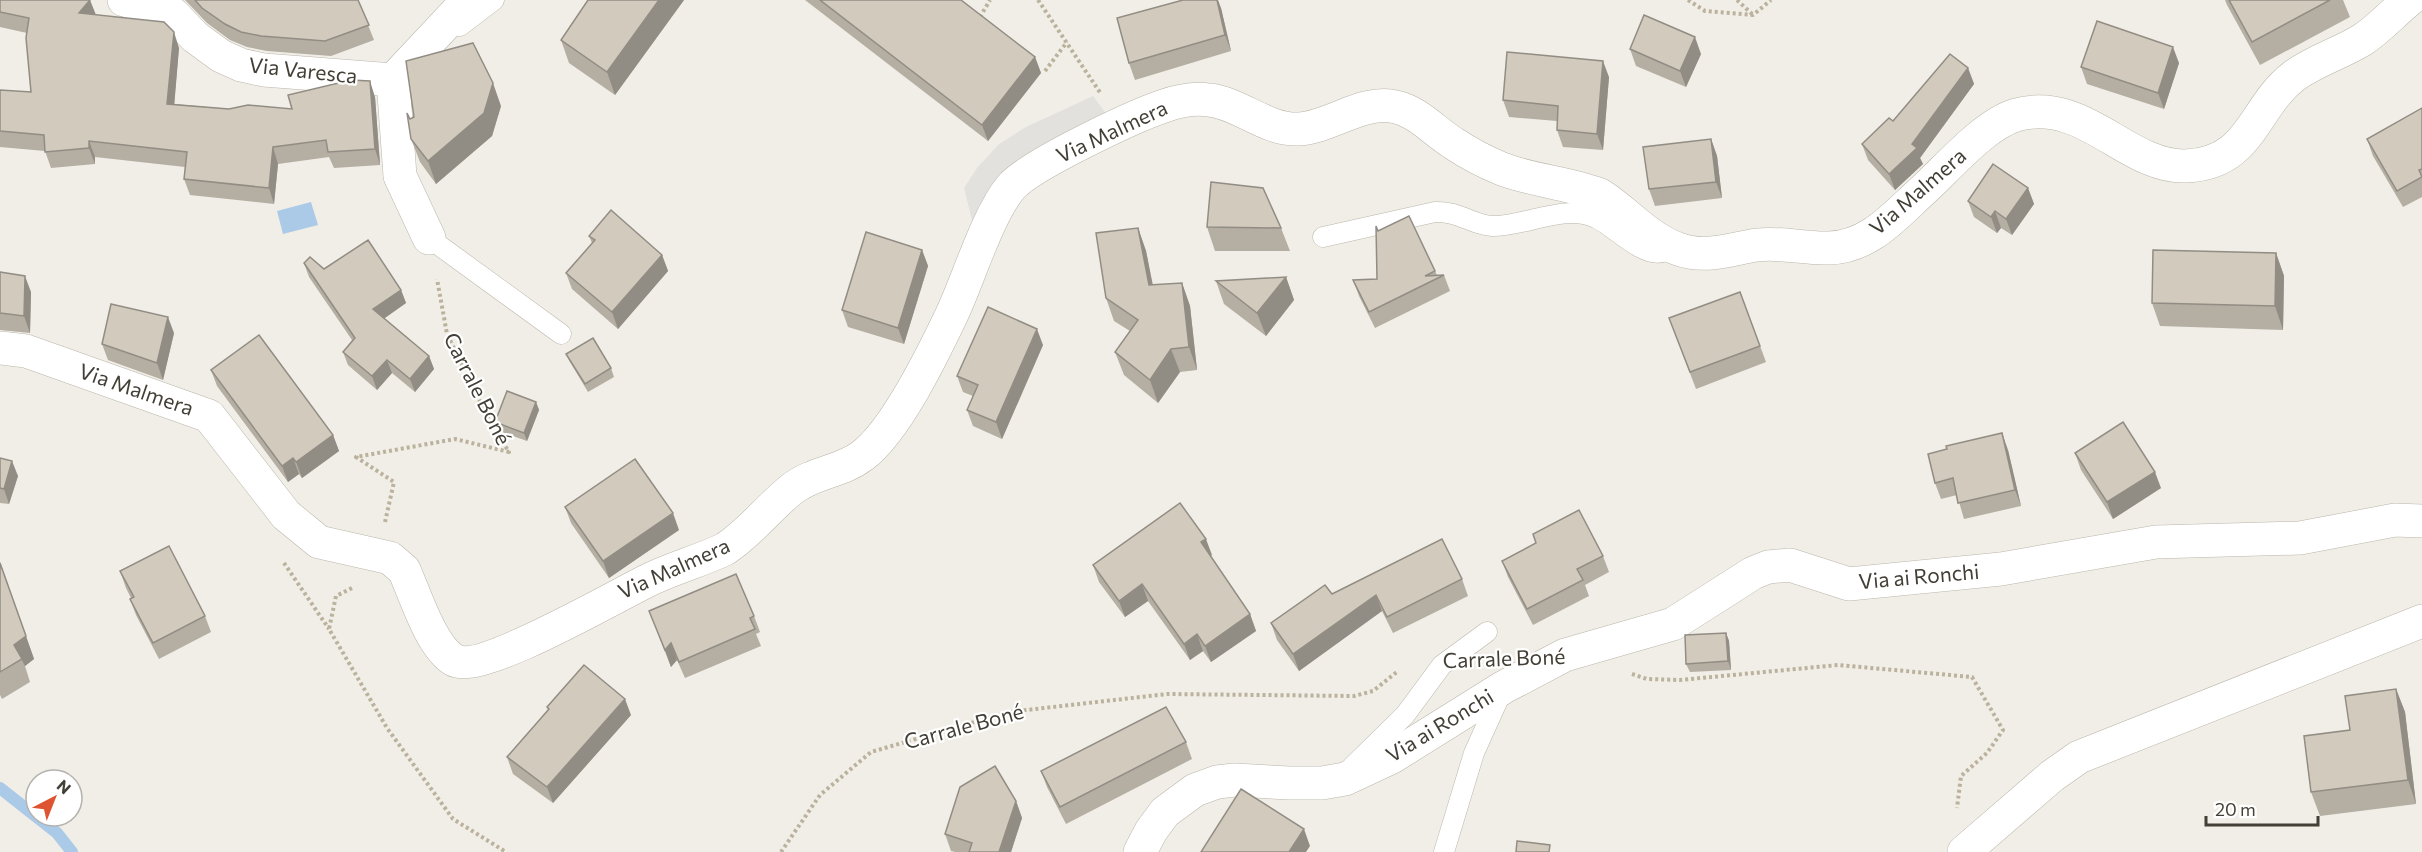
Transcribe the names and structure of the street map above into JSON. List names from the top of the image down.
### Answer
{
  "streets": {
    "street": ["Via Varesca", "Via Malmera", "Via ai Ronchi"],
    "path": ["Carrale Boné"]
  },
  "scale_bar": "20 m",
  "north": "top right"
}
